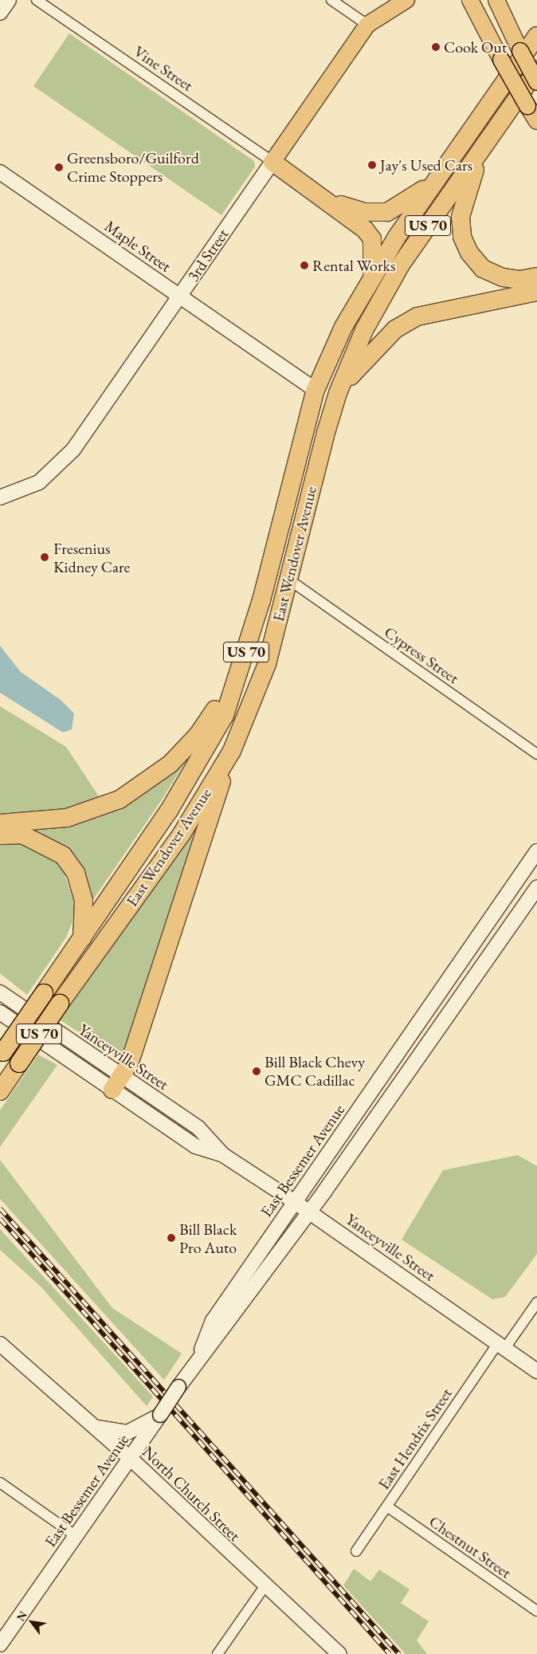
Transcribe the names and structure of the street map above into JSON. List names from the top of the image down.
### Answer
{
  "streets": {
    "highway": ["US 70", "East Wendover Avenue"],
    "main road": [
      "Maple Street",
      "3rd Street",
      "Yanceyville Street",
      "East Bessemer Avenue",
      "North Church Street"
    ],
    "street": [
      "Vine Street",
      "Cypress Street",
      "East Hendrix Street",
      "Chestnut Street"
    ]
  },
  "crossings": [
    ["Vine Street", "3rd Street"],
    ["Maple Street", "3rd Street"],
    ["Maple Street", "East Wendover Avenue"],
    ["East Wendover Avenue", "Cypress Street"],
    ["Yanceyville Street", "East Bessemer Avenue"],
    ["Yanceyville Street", "East Hendrix Street"],
    ["East Bessemer Avenue", "North Church Street"],
    ["East Hendrix Street", "Chestnut Street"]
  ],
  "places": [
    "Cook Out",
    "Jay's Used Cars",
    "Greensboro/Guilford Crime Stoppers",
    "Rental Works",
    "Fresenius Kidney Care",
    "Bill Black Chevy GMC Cadillac",
    "Bill Black Pro Auto"
  ],
  "north": "top left"
}
